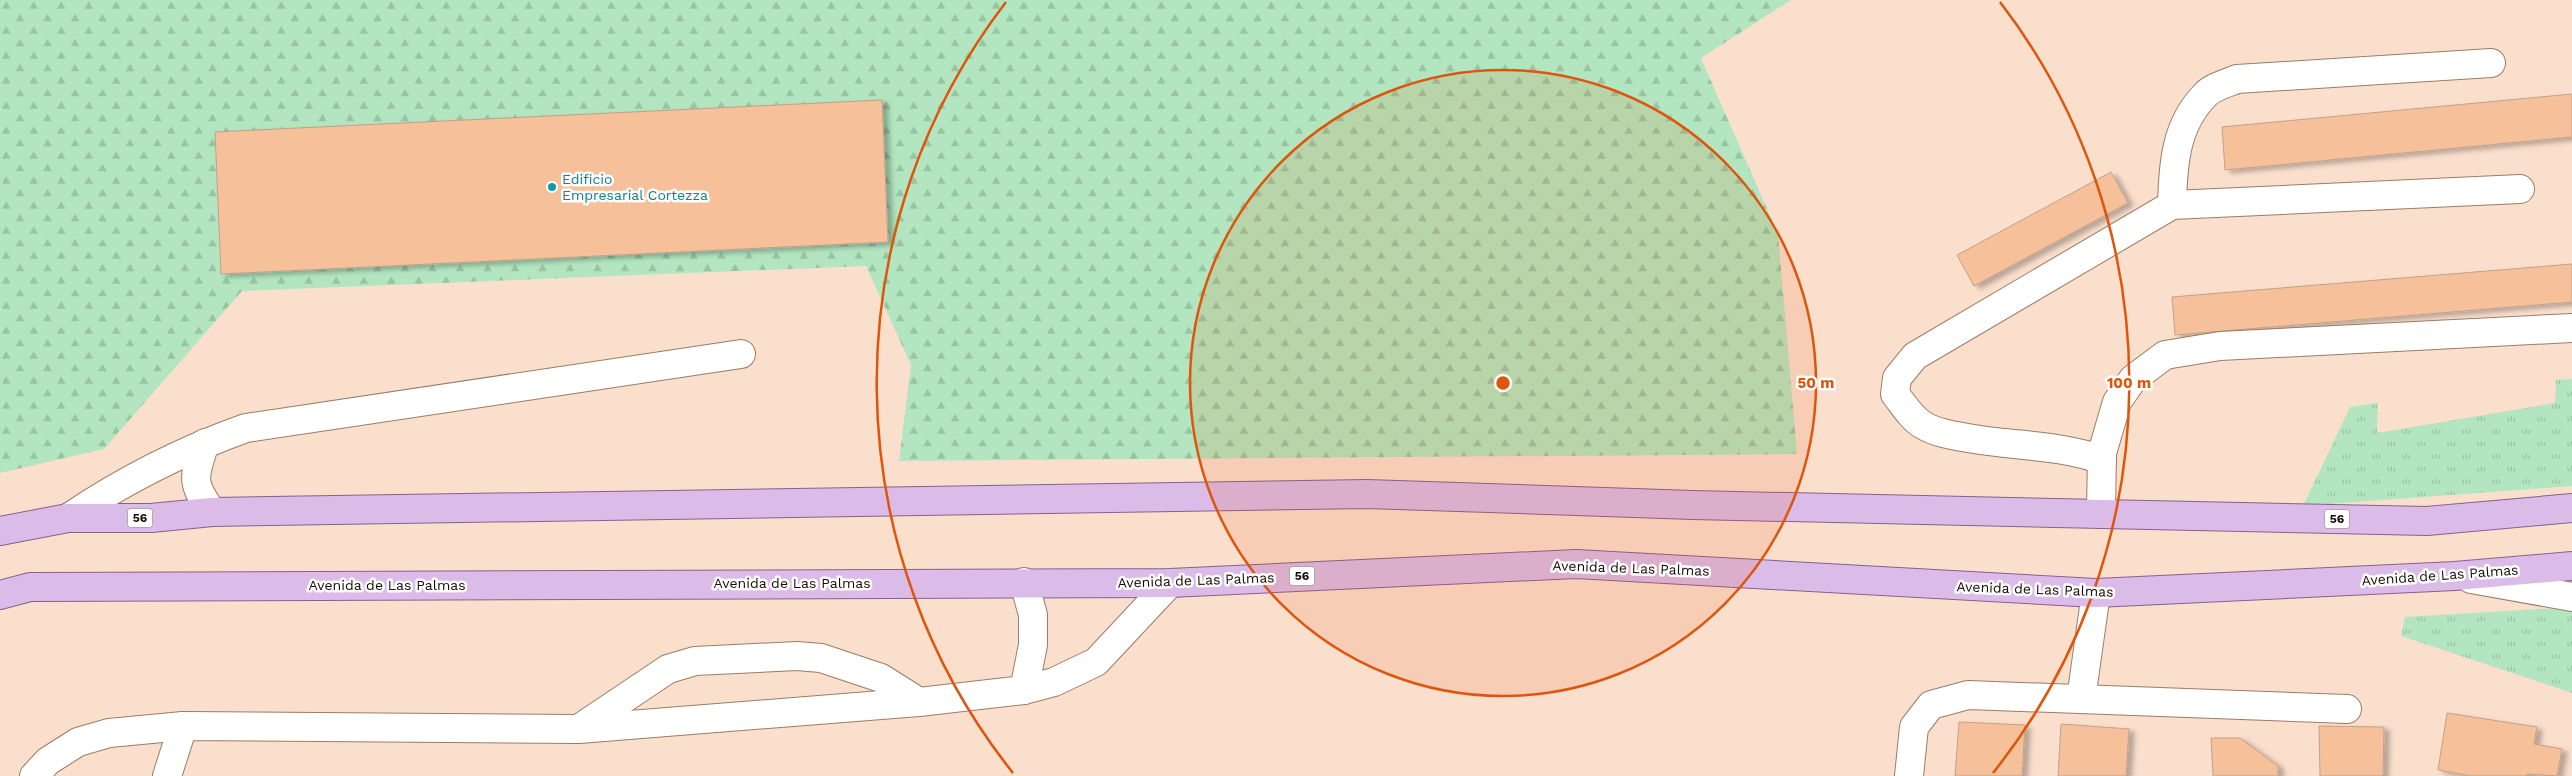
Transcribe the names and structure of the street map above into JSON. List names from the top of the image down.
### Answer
{
  "streets": {
    "main road": ["56", "Avenida de Las Palmas"]
  },
  "places": ["Edificio Empresarial Cortezza"],
  "rings": ["50 m", "100 m"]
}
